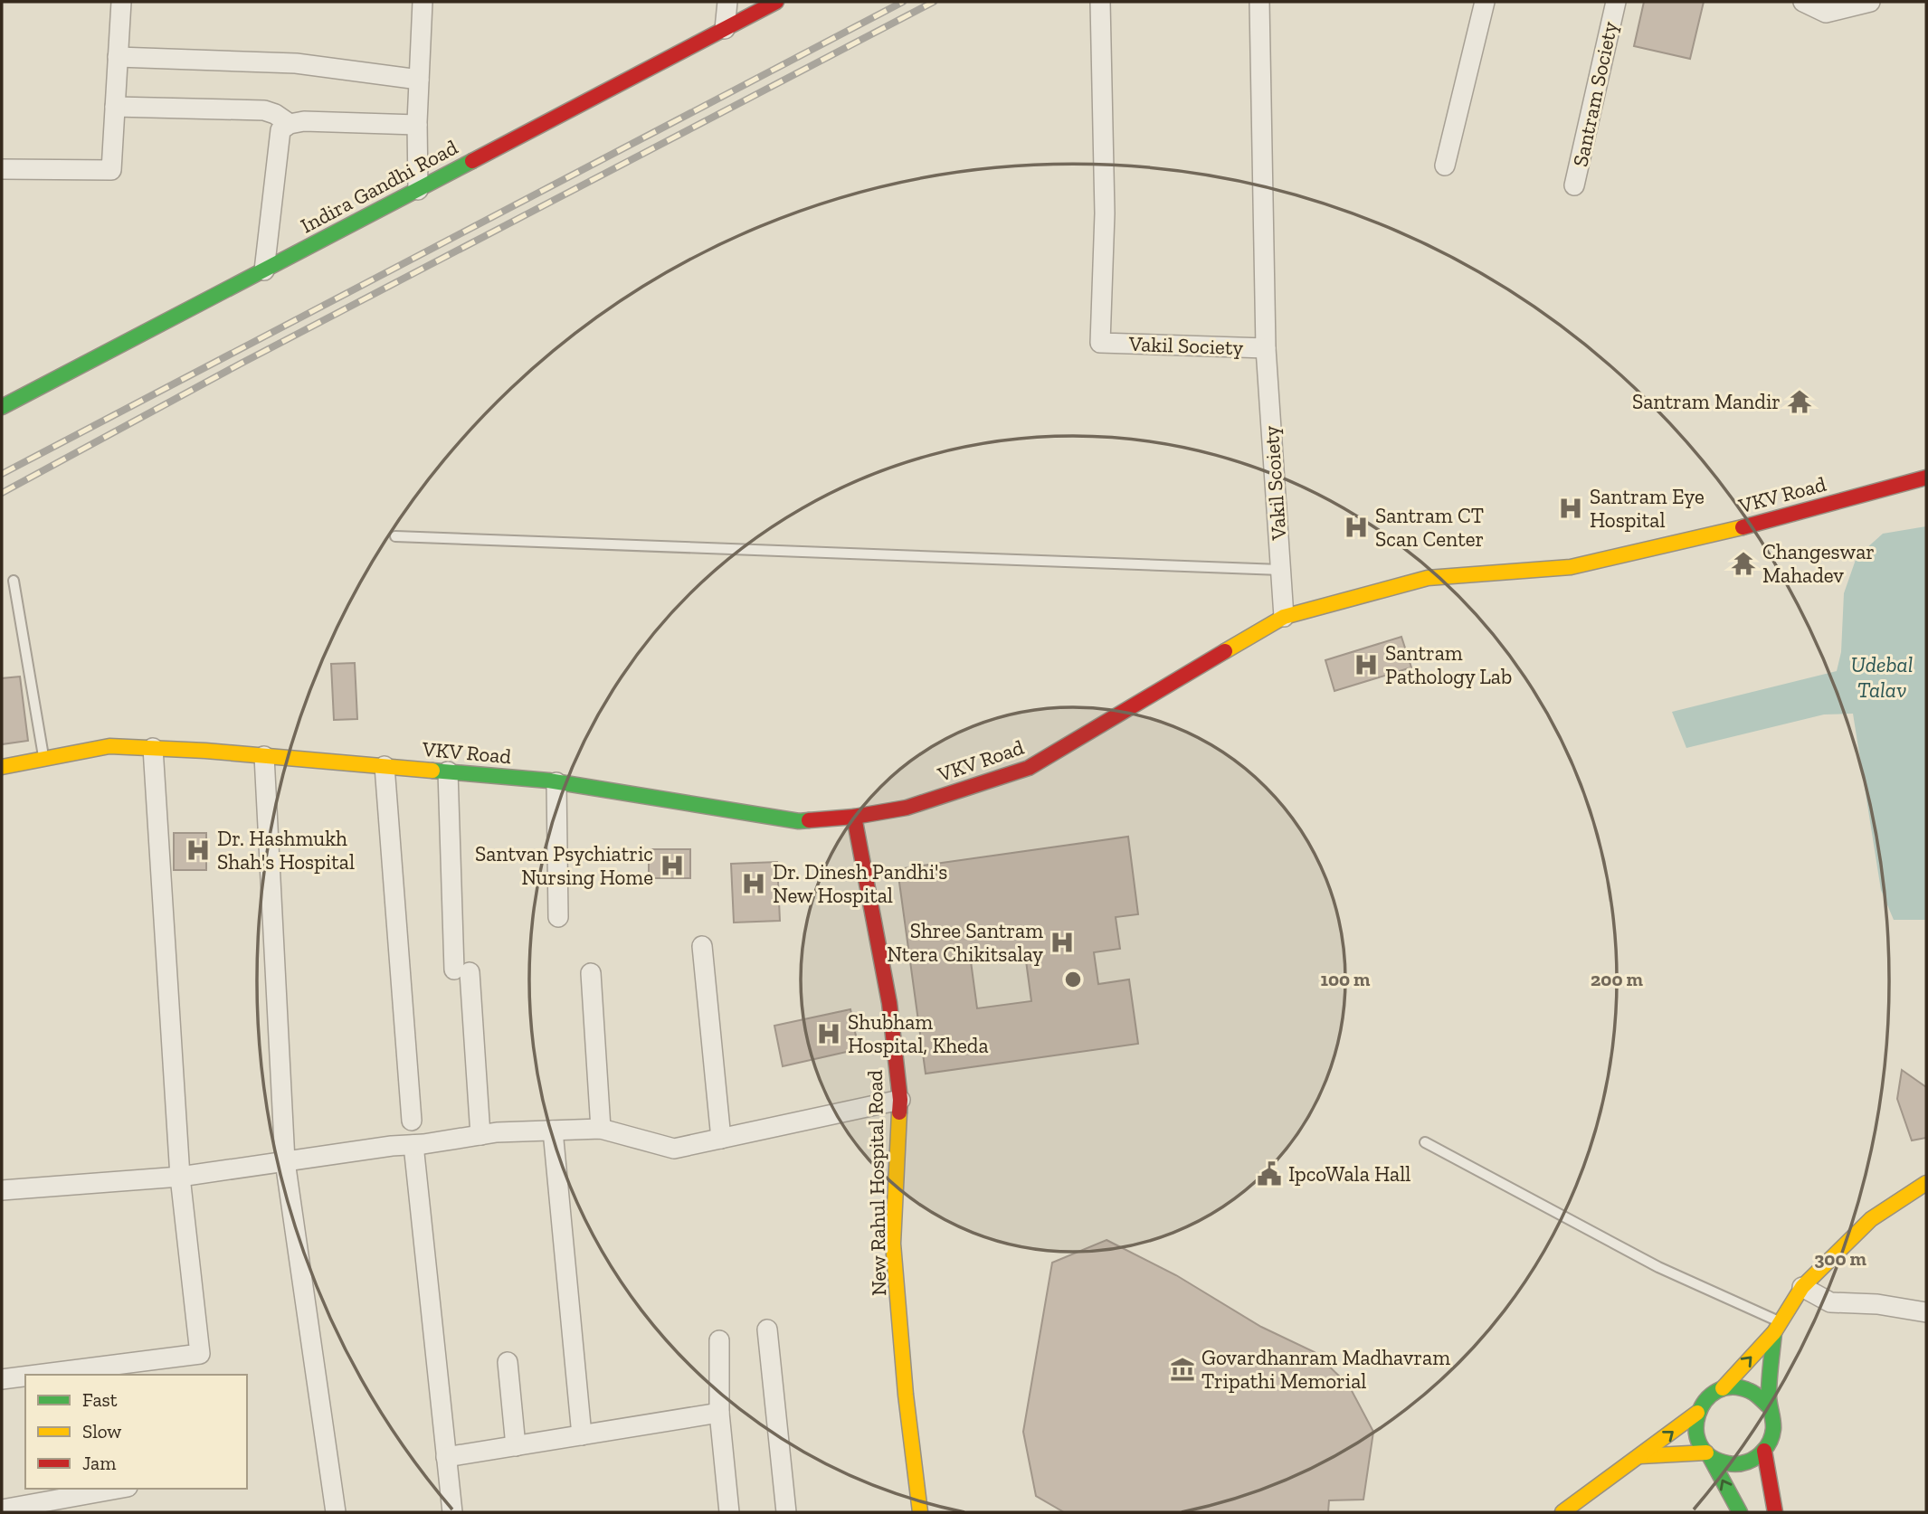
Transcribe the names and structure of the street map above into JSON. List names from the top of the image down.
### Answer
{
  "streets": {
    "main road": ["Indira Gandhi Road", "VKV Road", "New Rahul Hospital Road"],
    "street": ["Santram Society", "Vakil Society", "Vakil Scoiety"]
  },
  "crossings": [
    ["Vakil Society", "Vakil Scoiety"],
    ["Vakil Scoiety", "VKV Road"],
    ["VKV Road", "New Rahul Hospital Road"]
  ],
  "water": ["Udebal Talav"],
  "places": {
    "temple": ["Santram Mandir", "Changeswar Mahadev"],
    "hospital": [
      "Santram Eye Hospital",
      "Santram CT Scan Center",
      "Santram Pathology Lab",
      "Dr. Hashmukh Shah's Hospital",
      "Santvan Psychiatric Nursing Home",
      "Dr. Dinesh Pandhi's New Hospital",
      "Shree Santram Ntera Chikitsalay",
      "Shubham Hospital, Kheda"
    ],
    "public building": ["IpcoWala Hall"],
    "museum": ["Govardhanram Madhavram Tripathi Memorial"]
  },
  "legend": ["Fast", "Slow", "Jam"],
  "rings": ["100 m", "200 m", "300 m"]
}
